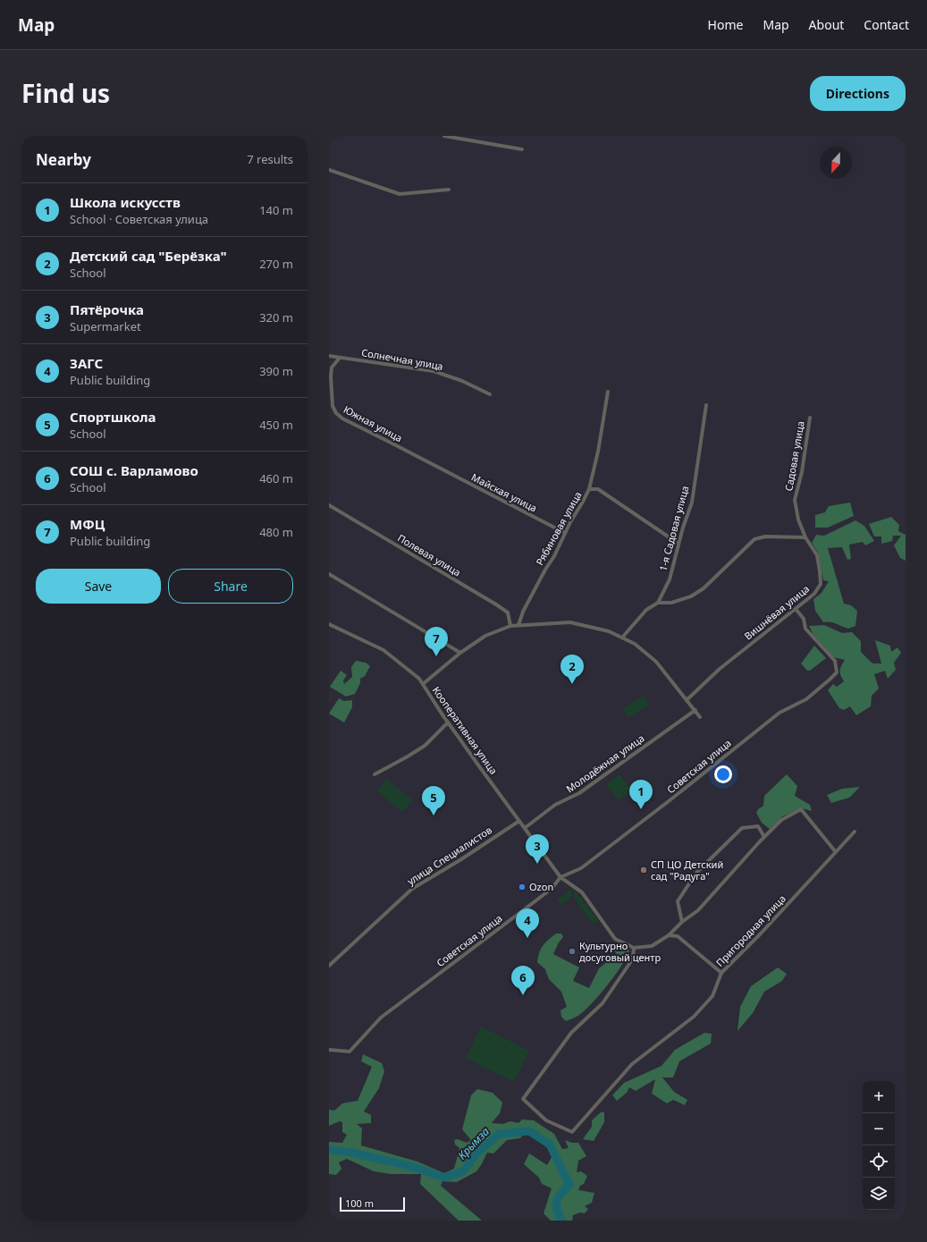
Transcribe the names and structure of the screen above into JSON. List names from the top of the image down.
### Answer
{
  "streets": {
    "street": [
      "Солнечная улица",
      "Южная улица",
      "Садовая улица",
      "Майская улица",
      "Рябиновая улица",
      "1-я Садовая улица",
      "Полевая улица",
      "Вишнёвая улица",
      "Кооперативная улица",
      "Молодёжная улица",
      "Советская улица",
      "улица Специалистов",
      "Пригородная улица"
    ]
  },
  "crossings": [
    ["Солнечная улица", "Южная улица"],
    ["Южная улица", "Майская улица"],
    ["Садовая улица", "Вишнёвая улица"],
    ["Майская улица", "Рябиновая улица"],
    ["Вишнёвая улица", "Советская улица"],
    ["Кооперативная улица", "Молодёжная улица"],
    ["Кооперативная улица", "Советская улица"],
    ["Кооперативная улица", "улица Специалистов"],
    ["Кооперативная улица", "Пригородная улица"]
  ],
  "water": ["Крымза"],
  "places": ["СП ЦО Детский сад \"Радуга\"", "Ozon", "Культурно досуговый центр"],
  "scale_bar": "100 m",
  "north": "bottom",
  "page": {
    "header": "Map",
    "nav": [
      "Home",
      "Map",
      "About",
      "Contact"
    ],
    "title": "Find us",
    "buttons": [
      "Directions",
      ["Save", "Share"]
    ],
    "heading": ["Nearby", "7 results"],
    "list": [
      {
        "mark": "1",
        "name": "Школа искусств",
        "note": "School · Советская улица",
        "value": "140 m"
      },
      {
        "mark": "2",
        "name": "Детский сад \"Берёзка\"",
        "note": "School",
        "value": "270 m"
      },
      {
        "mark": "3",
        "name": "Пятёрочка",
        "note": "Supermarket",
        "value": "320 m"
      },
      {
        "mark": "4",
        "name": "ЗАГС",
        "note": "Public building",
        "value": "390 m"
      },
      {
        "mark": "5",
        "name": "Спортшкола",
        "note": "School",
        "value": "450 m"
      },
      {
        "mark": "6",
        "name": "СОШ с. Варламово",
        "note": "School",
        "value": "460 m"
      },
      {
        "mark": "7",
        "name": "МФЦ",
        "note": "Public building",
        "value": "480 m"
      }
    ],
    "pins": [
      "7",
      "2",
      "1",
      "5",
      "3",
      "4",
      "6"
    ],
    "map_buttons": ["+", "−"],
    "scale": "100 m"
  }
}
